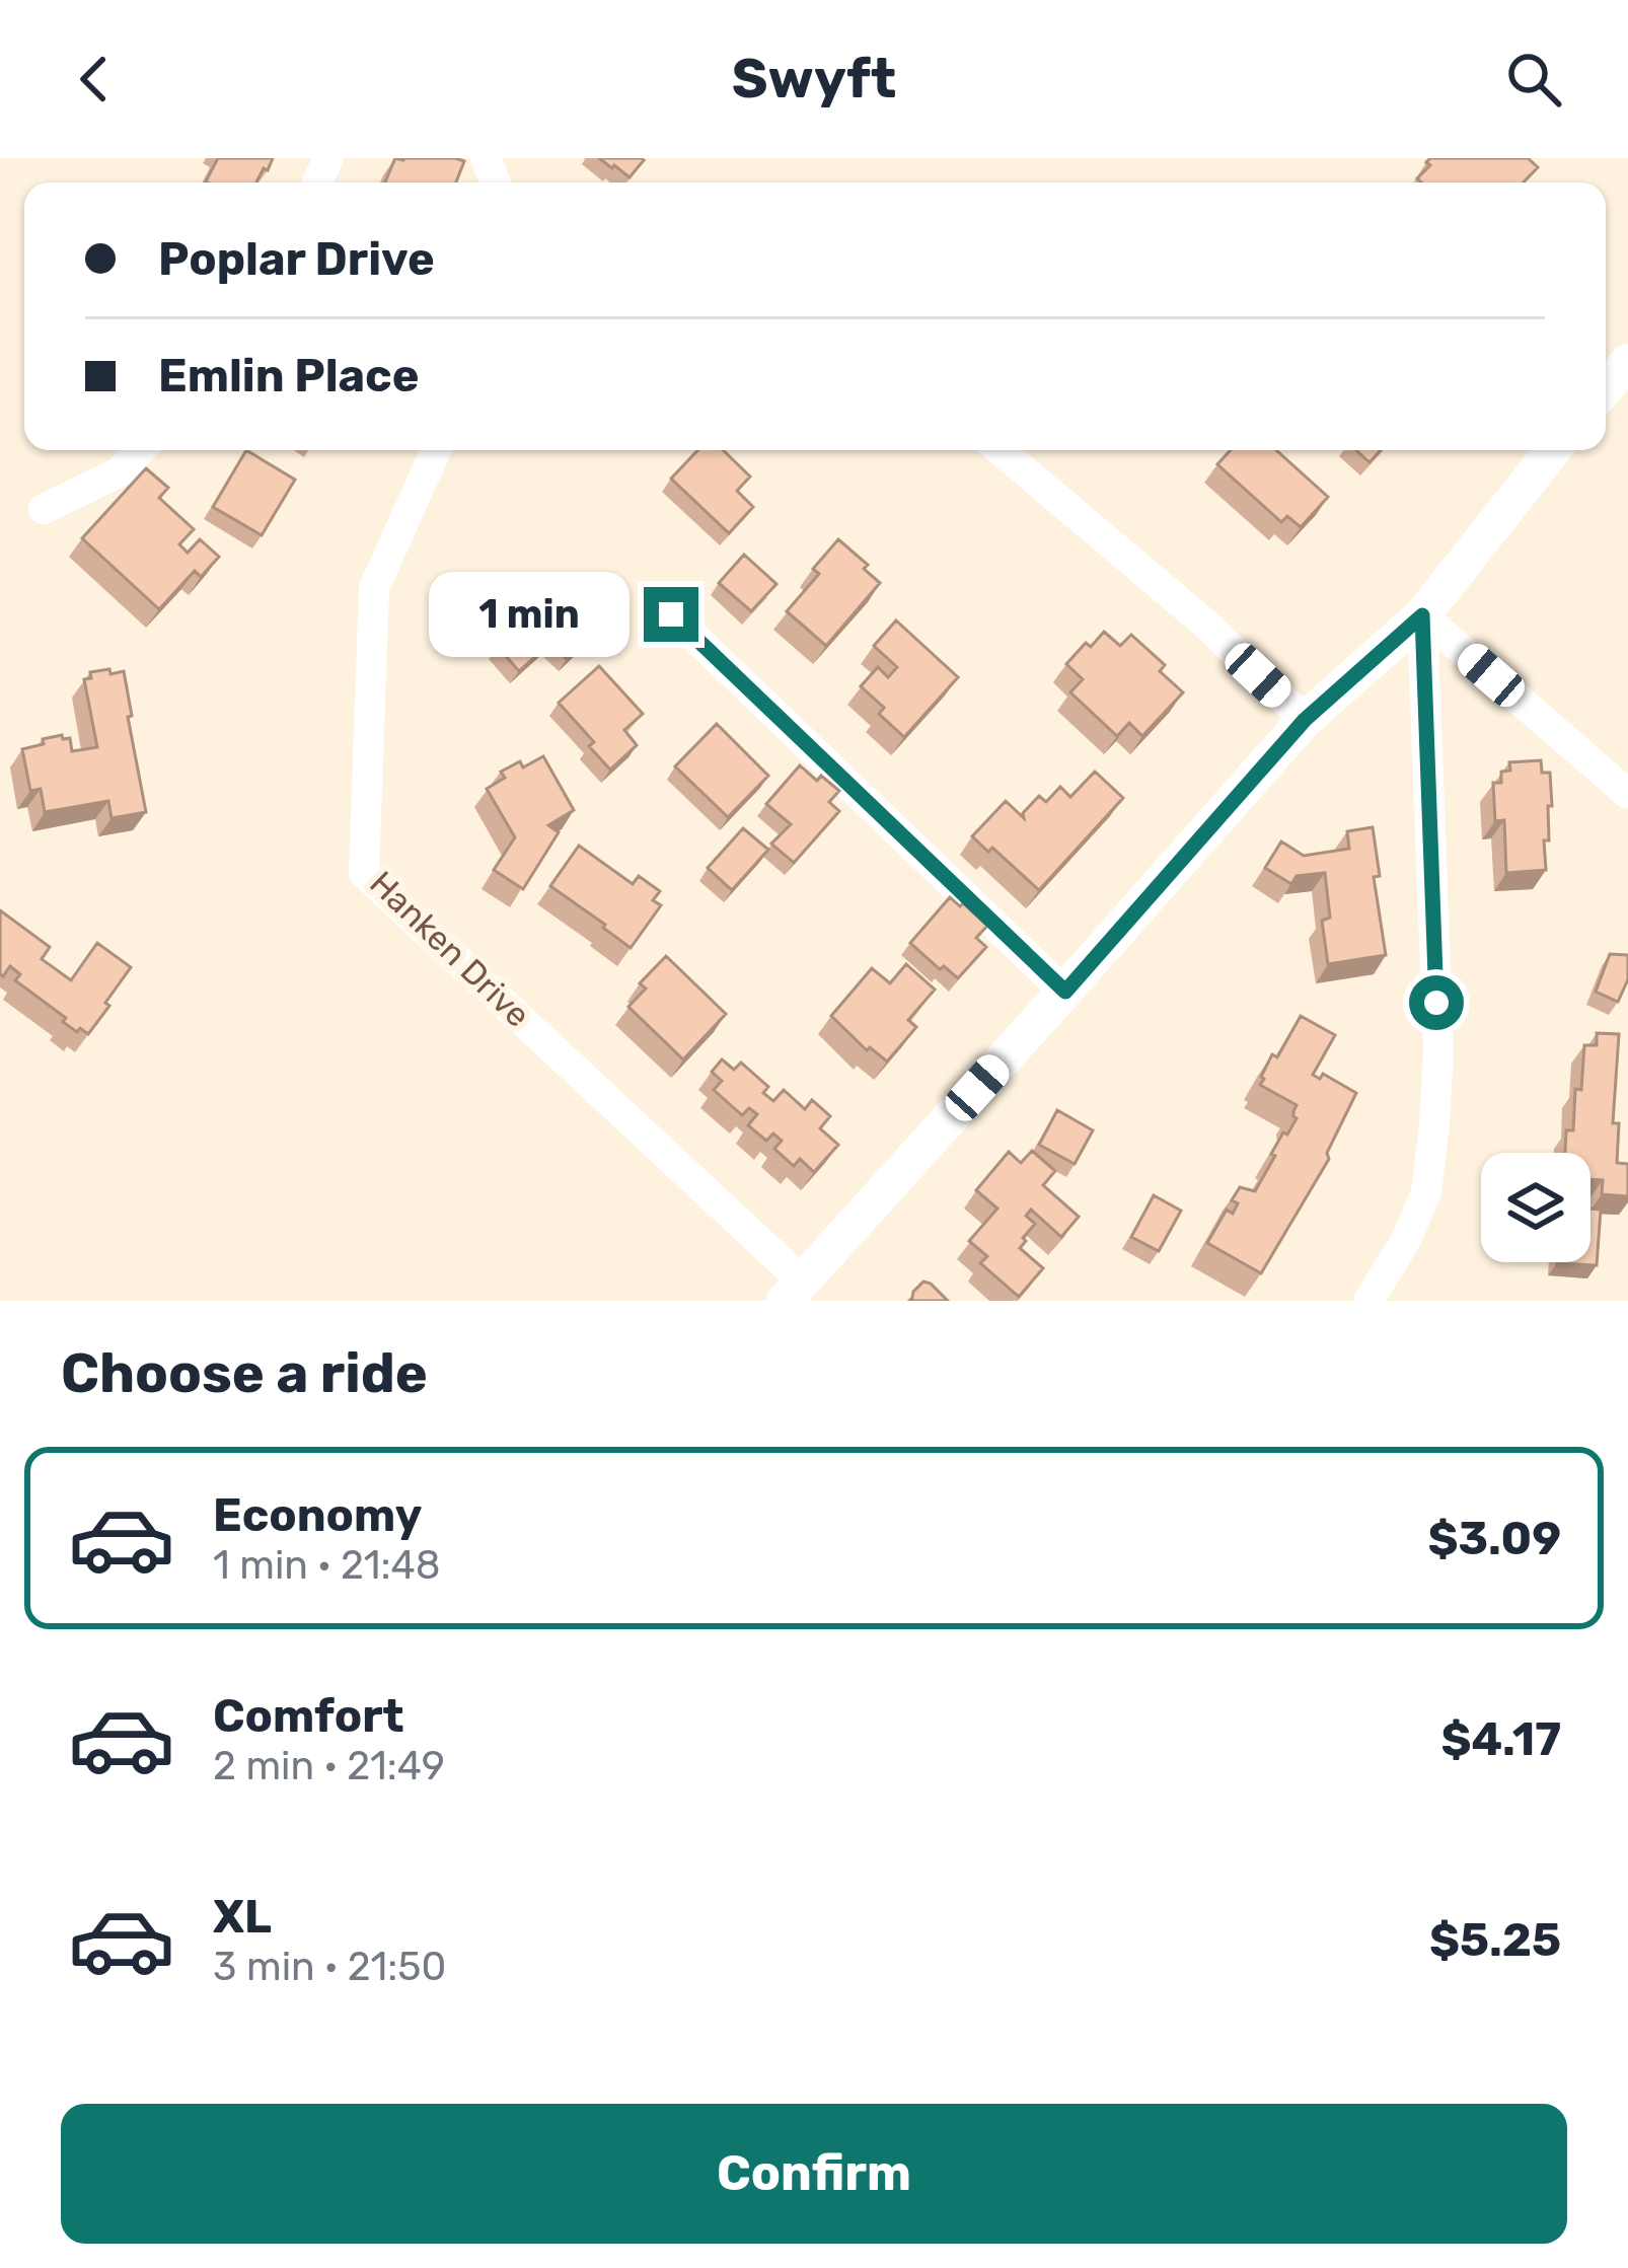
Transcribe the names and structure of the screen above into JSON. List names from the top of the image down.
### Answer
{
  "streets": {
    "street": ["Hanken Drive"]
  },
  "page": {
    "header": "Swyft",
    "banner": ["Poplar Drive", "Emlin Place"],
    "bubble": "1 min",
    "heading": "Choose a ride",
    "list": [
      {
        "name": "Economy",
        "note": "1 min · 21:48",
        "value": "$3.09"
      },
      {
        "name": "Comfort",
        "note": "2 min · 21:49",
        "value": "$4.17"
      },
      {
        "name": "XL",
        "note": "3 min · 21:50",
        "value": "$5.25"
      }
    ],
    "buttons": "Confirm"
  }
}
